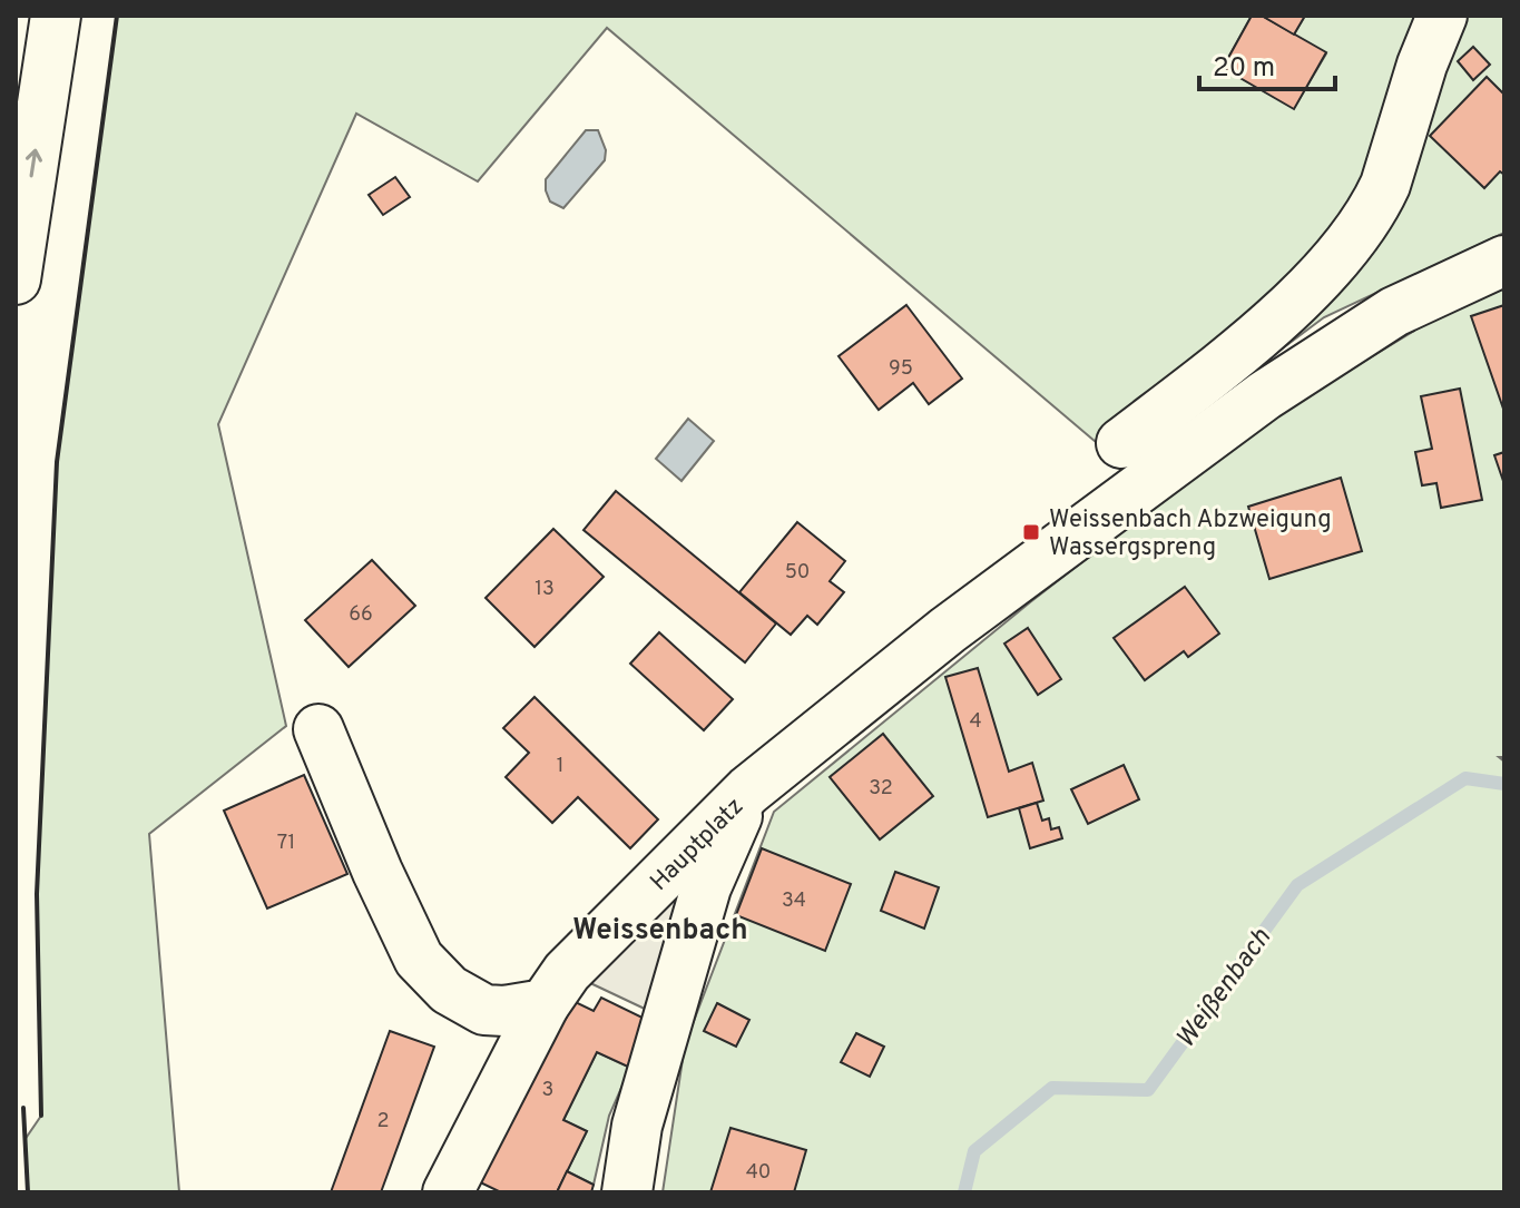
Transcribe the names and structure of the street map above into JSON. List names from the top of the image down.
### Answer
{
  "streets": {
    "main road": ["Hauptplatz"]
  },
  "districts": ["Weissenbach"],
  "water": ["Weißenbach"],
  "places": {
    "transit": ["Weissenbach Abzweigung Wassergspreng"]
  },
  "house_numbers": [
    "95",
    "50",
    "13",
    "66",
    "4",
    "1",
    "32",
    "71",
    "34",
    "3",
    "2",
    "40"
  ],
  "scale_bar": "20 m"
}
